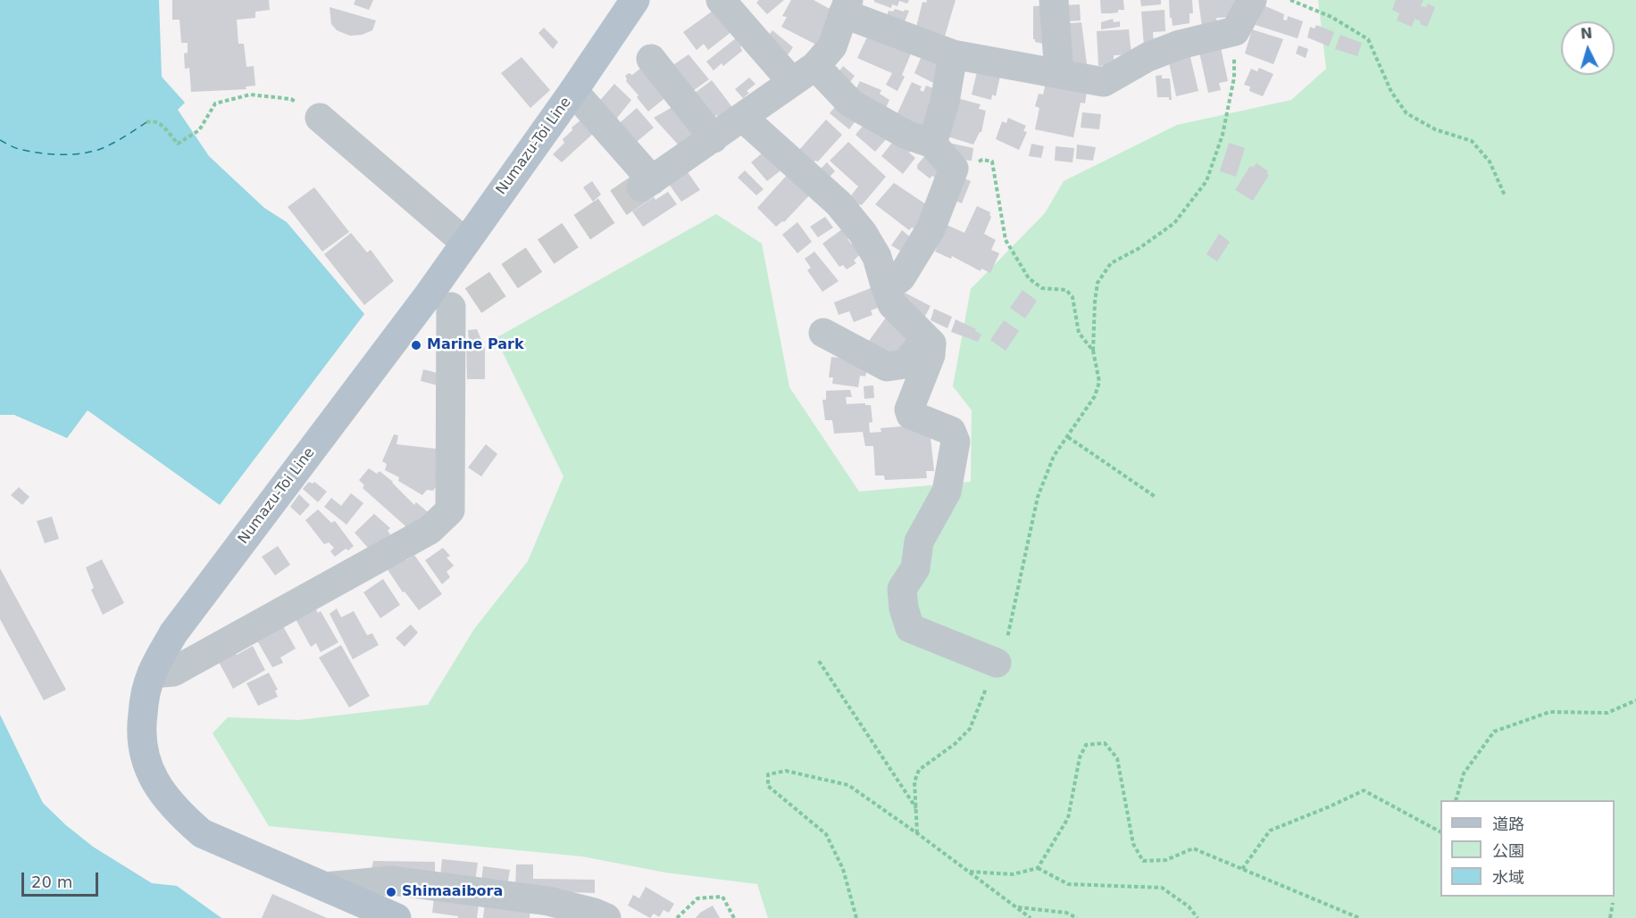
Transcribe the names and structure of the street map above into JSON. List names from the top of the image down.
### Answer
{
  "streets": {
    "main road": ["Numazu-Toi Line"]
  },
  "places": ["Marine Park", "Shimaaibora"],
  "legend": ["道路", "公園", "水域"],
  "scale_bar": "20 m",
  "north": "top"
}
